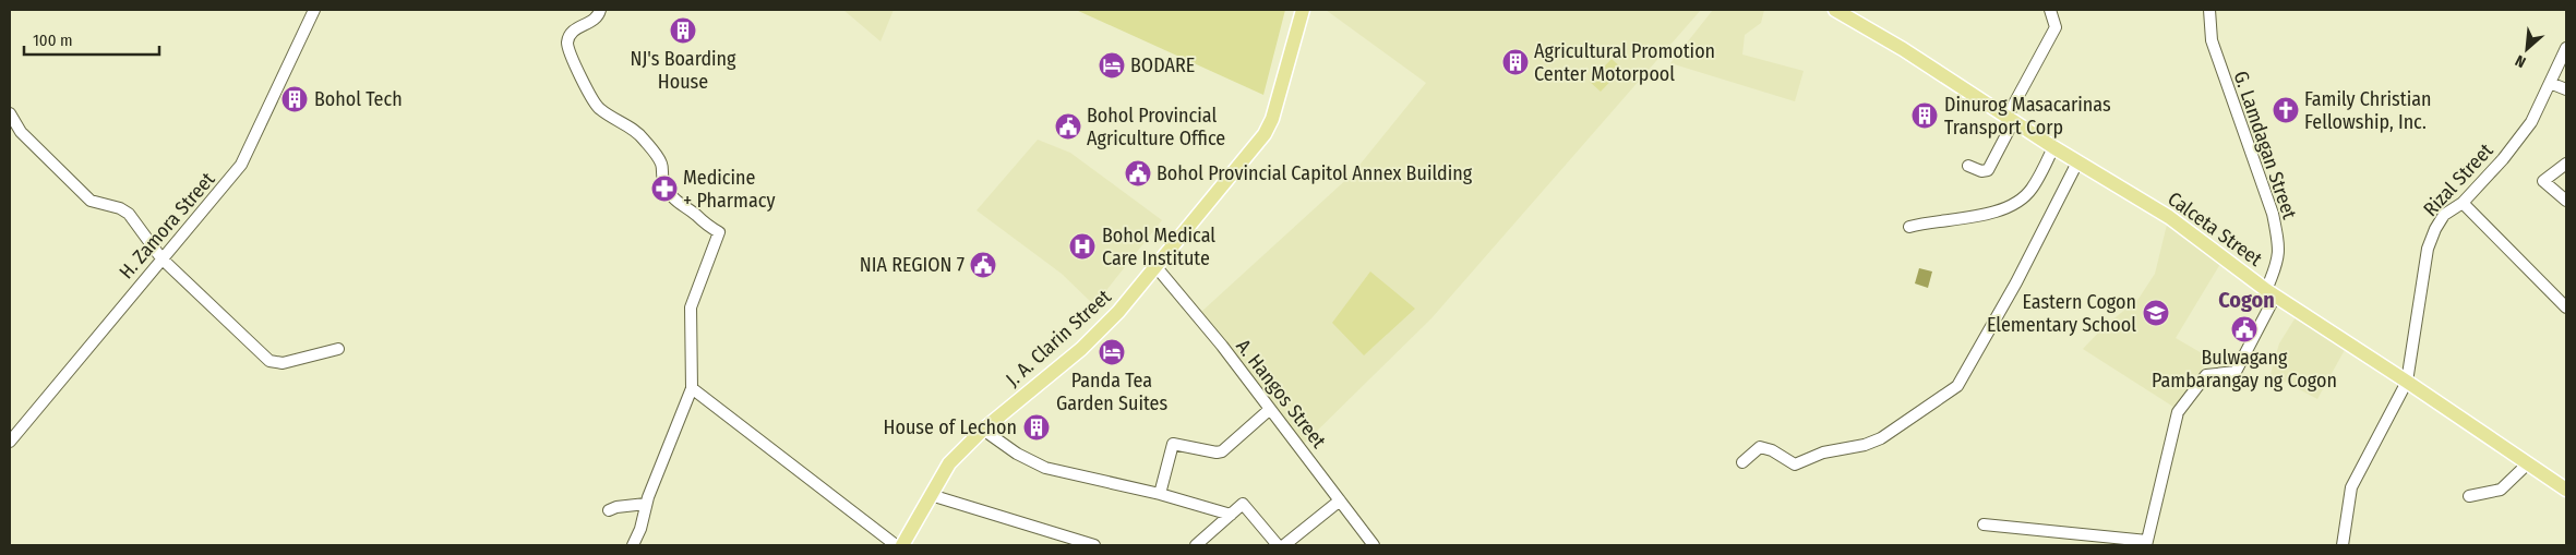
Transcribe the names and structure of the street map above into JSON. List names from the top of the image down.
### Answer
{
  "streets": {
    "main road": ["Calceta Street", "J. A. Clarin Street"],
    "street": [
      "G. Lamdagan Street",
      "Rizal Street",
      "H. Zamora Street",
      "A. Hangos Street"
    ]
  },
  "crossings": [
    ["G. Lamdagan Street", "Calceta Street"],
    ["Rizal Street", "Calceta Street"],
    ["J. A. Clarin Street", "A. Hangos Street"]
  ],
  "districts": ["Cogon"],
  "places": {
    "building": [
      "NJ's Boarding House",
      "Agricultural Promotion Center Motorpool",
      "Bohol Tech",
      "Dinurog Masacarinas Transport Corp",
      "House of Lechon"
    ],
    "hotel": ["BODARE", "Panda Tea Garden Suites"],
    "church": ["Family Christian Fellowship, Inc."],
    "public building": [
      "Bohol Provincial Agriculture Office",
      "Bohol Provincial Capitol Annex Building",
      "NIA REGION 7",
      "Bulwagang Pambarangay ng Cogon"
    ],
    "pharmacy": ["Medicine + Pharmacy"],
    "hospital": ["Bohol Medical Care Institute"],
    "school or university": ["Eastern Cogon Elementary School"]
  },
  "scale_bar": "100 m",
  "north": "bottom left"
}
